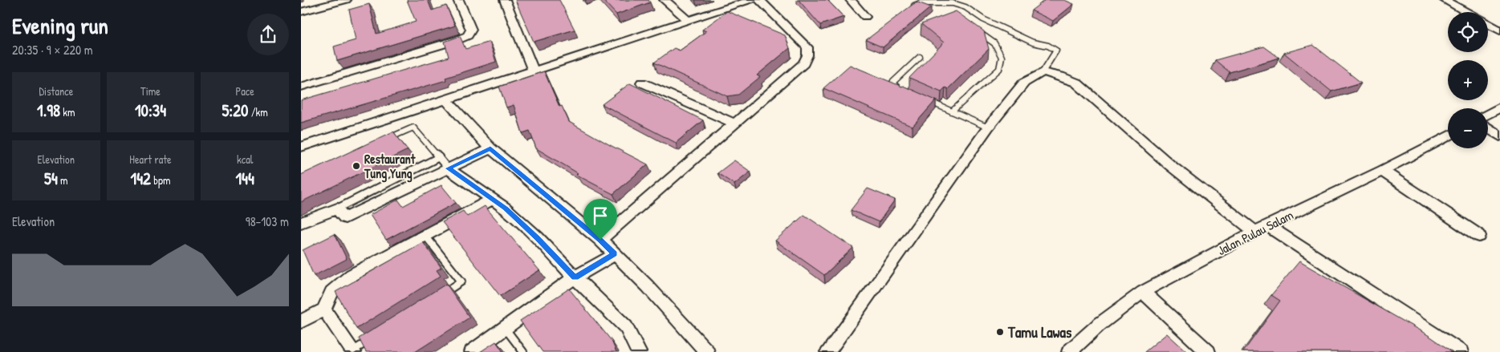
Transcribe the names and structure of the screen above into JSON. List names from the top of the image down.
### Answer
{
  "streets": {
    "street": ["Jalan Pulau Salam"]
  },
  "places": ["Restaurant Tung Yung", "Tamu Lawas"],
  "page": {
    "heading": ["Evening run", "20:35 · 9 × 220 m"],
    "map_buttons": ["+", "−"],
    "stats": [
      ["Distance", "1.98 km"],
      ["Time", "10:34"],
      ["Pace", "5:20 /km"],
      ["Elevation", "54 m"],
      ["Heart rate", "142 bpm"],
      ["kcal", "144"]
    ],
    "chart": ["Elevation", "98–103 m"]
  }
}
